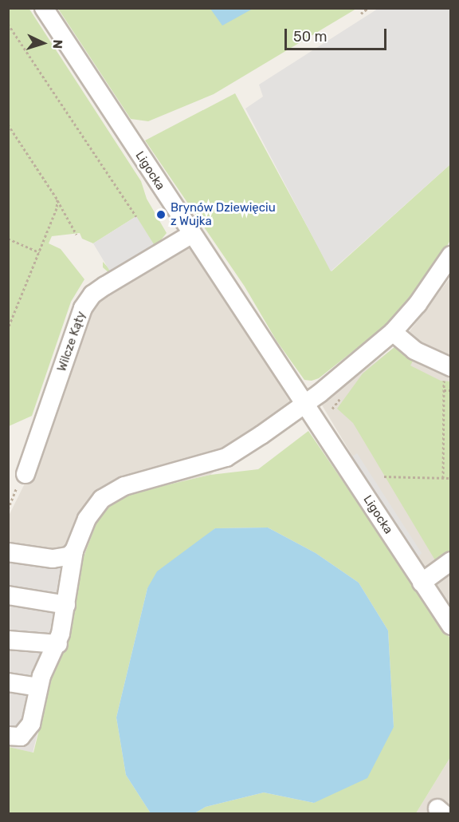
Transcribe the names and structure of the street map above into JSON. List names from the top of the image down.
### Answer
{
  "streets": {
    "street": ["Ligocka", "Wilcze Kąty"]
  },
  "crossings": [
    ["Ligocka", "Wilcze Kąty"]
  ],
  "places": ["Brynów Dziewięciu z Wujka"],
  "scale_bar": "50 m",
  "north": "right"
}
